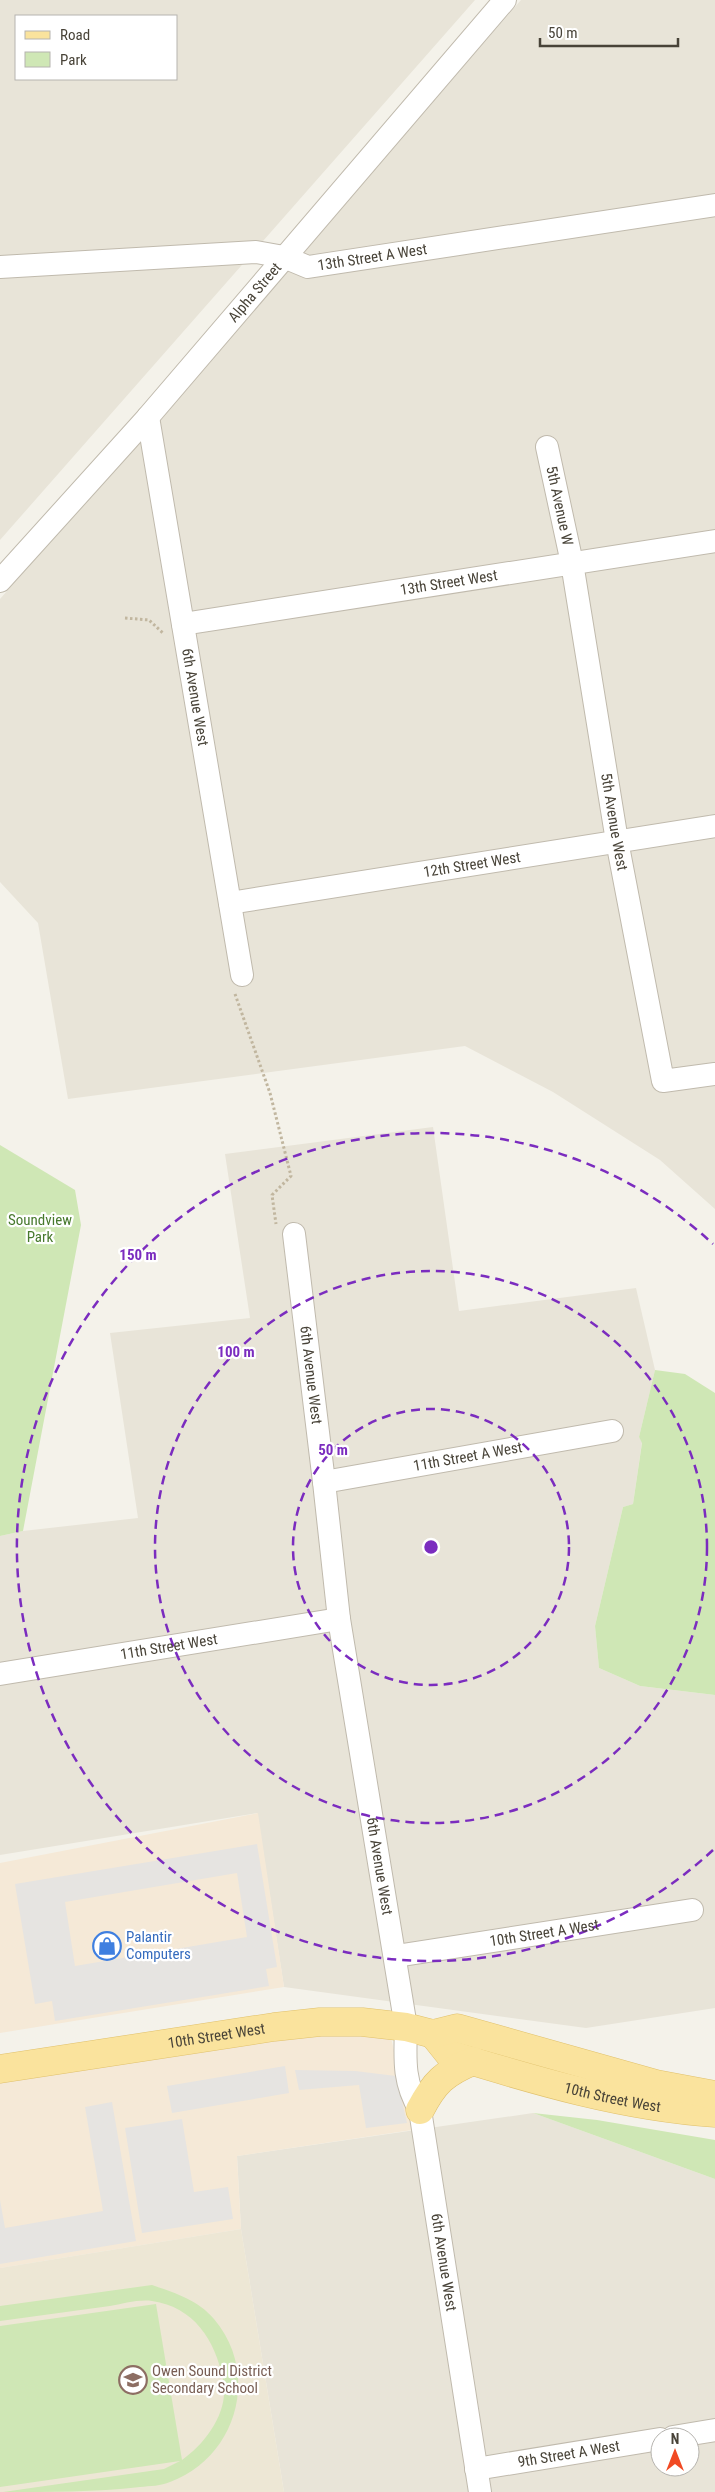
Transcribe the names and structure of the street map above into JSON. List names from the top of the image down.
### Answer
{
  "streets": {
    "main road": ["10th Street West"],
    "street": [
      "13th Street A West",
      "Alpha Street",
      "5th Avenue W",
      "13th Street West",
      "6th Avenue West",
      "5th Avenue West",
      "12th Street West",
      "11th Street A West",
      "11th Street West",
      "10th Street A West",
      "9th Street A West"
    ]
  },
  "crossings": [
    ["13th Street A West", "Alpha Street"],
    ["Alpha Street", "6th Avenue West"],
    ["5th Avenue W", "13th Street West"],
    ["5th Avenue W", "5th Avenue West"],
    ["13th Street West", "6th Avenue West"],
    ["13th Street West", "5th Avenue West"],
    ["6th Avenue West", "12th Street West"],
    ["6th Avenue West", "11th Street A West"],
    ["6th Avenue West", "11th Street West"],
    ["6th Avenue West", "10th Street A West"],
    ["6th Avenue West", "10th Street West"],
    ["6th Avenue West", "9th Street A West"],
    ["5th Avenue West", "12th Street West"]
  ],
  "parks": ["Soundview Park"],
  "places": {
    "shop": ["Palantir Computers"],
    "school or university": ["Owen Sound District Secondary School"]
  },
  "legend": ["Road", "Park"],
  "scale_bar": "50 m",
  "north": "top",
  "rings": ["150 m", "100 m", "50 m"]
}
